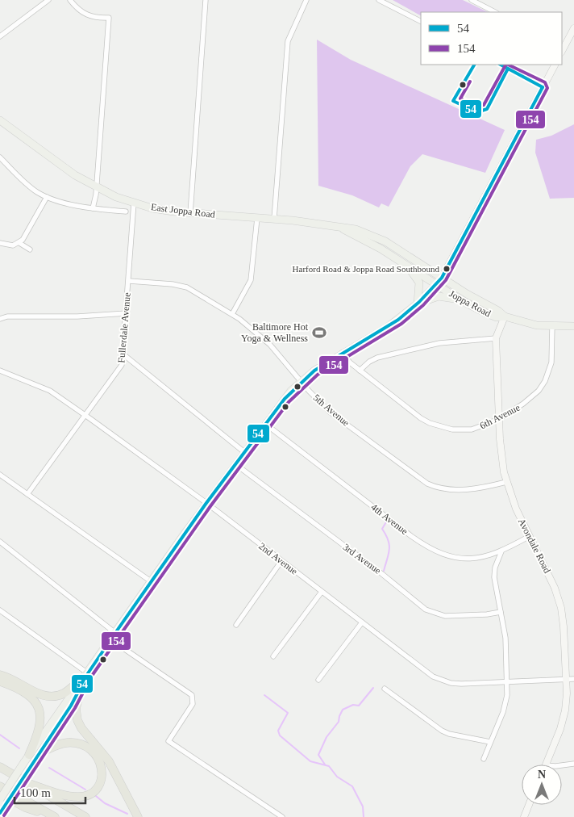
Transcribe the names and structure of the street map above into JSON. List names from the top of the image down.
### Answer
{
  "streets": {
    "main road": ["East Joppa Road", "Joppa Road"],
    "street": [
      "Fullerdale Avenue",
      "5th Avenue",
      "6th Avenue",
      "4th Avenue",
      "Avondale Road",
      "2nd Avenue",
      "3rd Avenue"
    ]
  },
  "crossings": [
    ["East Joppa Road", "Joppa Road"],
    ["East Joppa Road", "Fullerdale Avenue"],
    ["Joppa Road", "6th Avenue"],
    ["Joppa Road", "Avondale Road"],
    ["Fullerdale Avenue", "5th Avenue"],
    ["Fullerdale Avenue", "2nd Avenue"],
    ["5th Avenue", "Avondale Road"],
    ["6th Avenue", "Avondale Road"],
    ["4th Avenue", "Avondale Road"],
    ["Avondale Road", "2nd Avenue"]
  ],
  "places": {
    "other": ["Harford Road & Joppa Road Southbound"],
    "sports": ["Baltimore Hot Yoga & Wellness"]
  },
  "lines": ["transit line 54", "transit line 154"],
  "legend": ["54", "154"],
  "scale_bar": "100 m",
  "north": "top"
}
